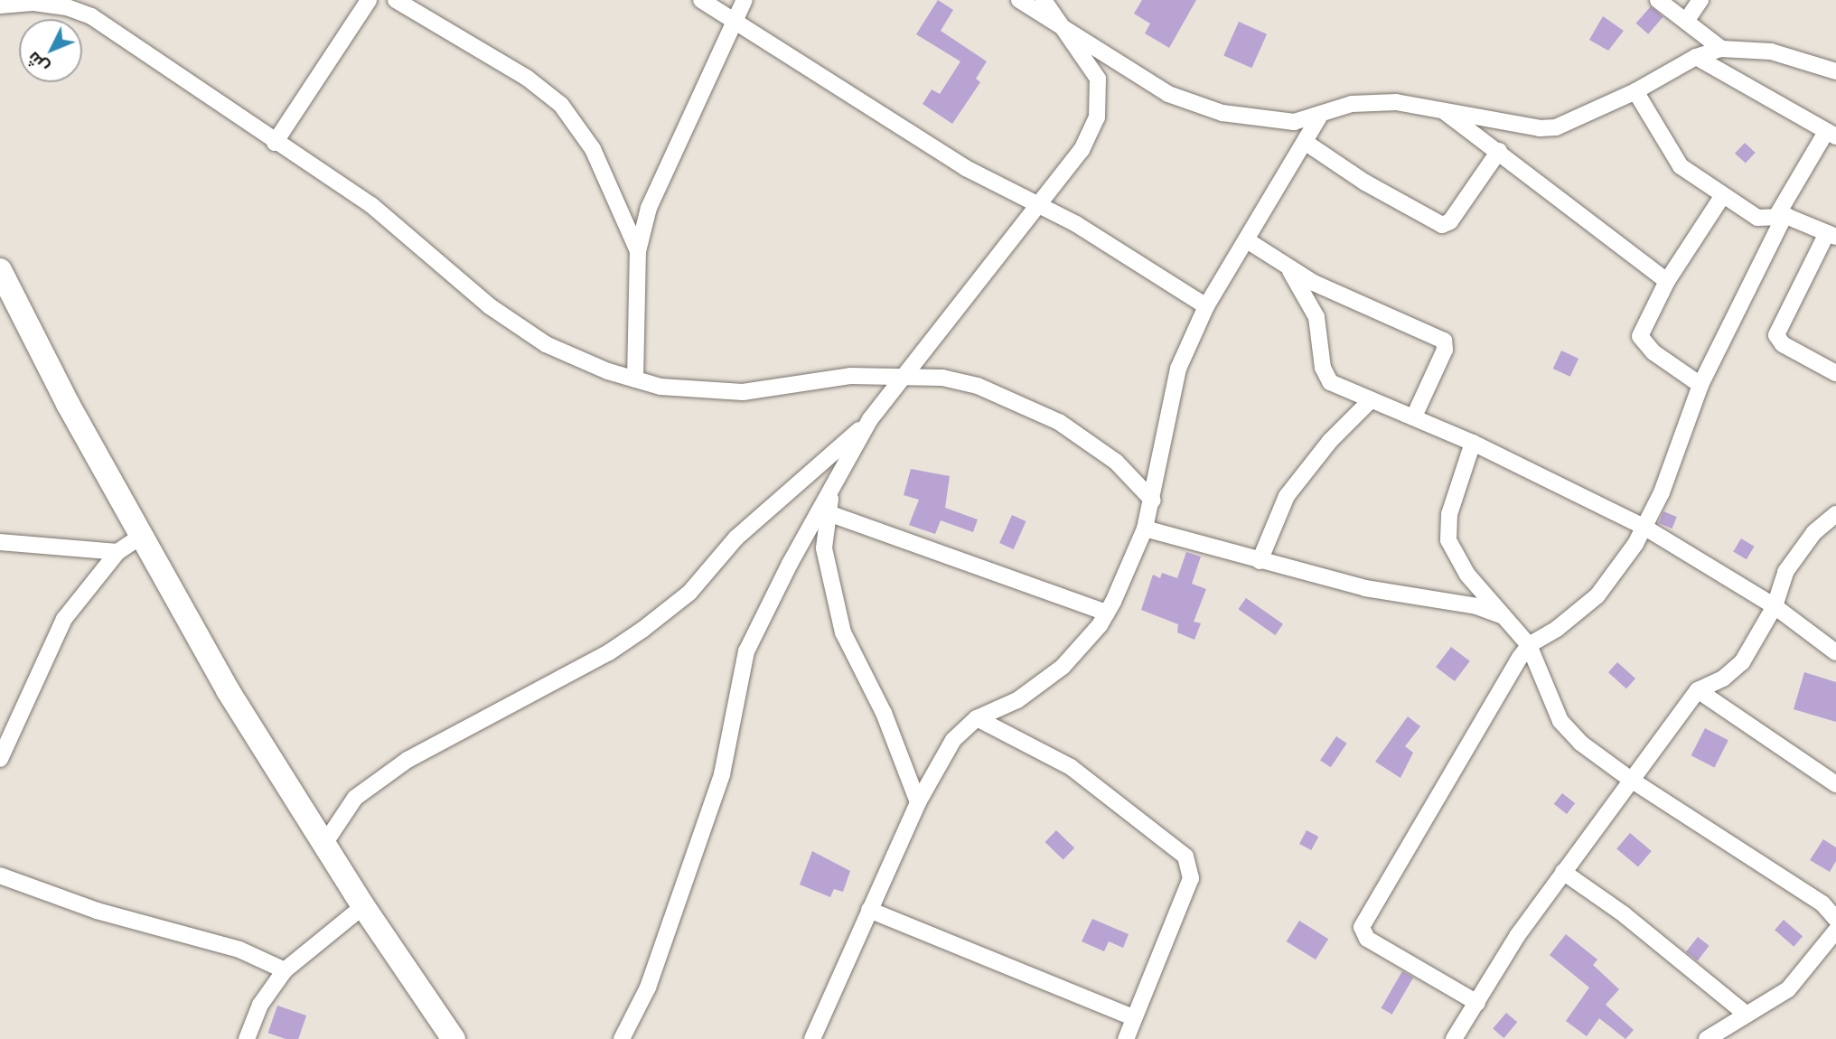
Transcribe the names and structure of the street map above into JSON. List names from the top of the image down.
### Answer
{
  "north": "bottom left"
}
